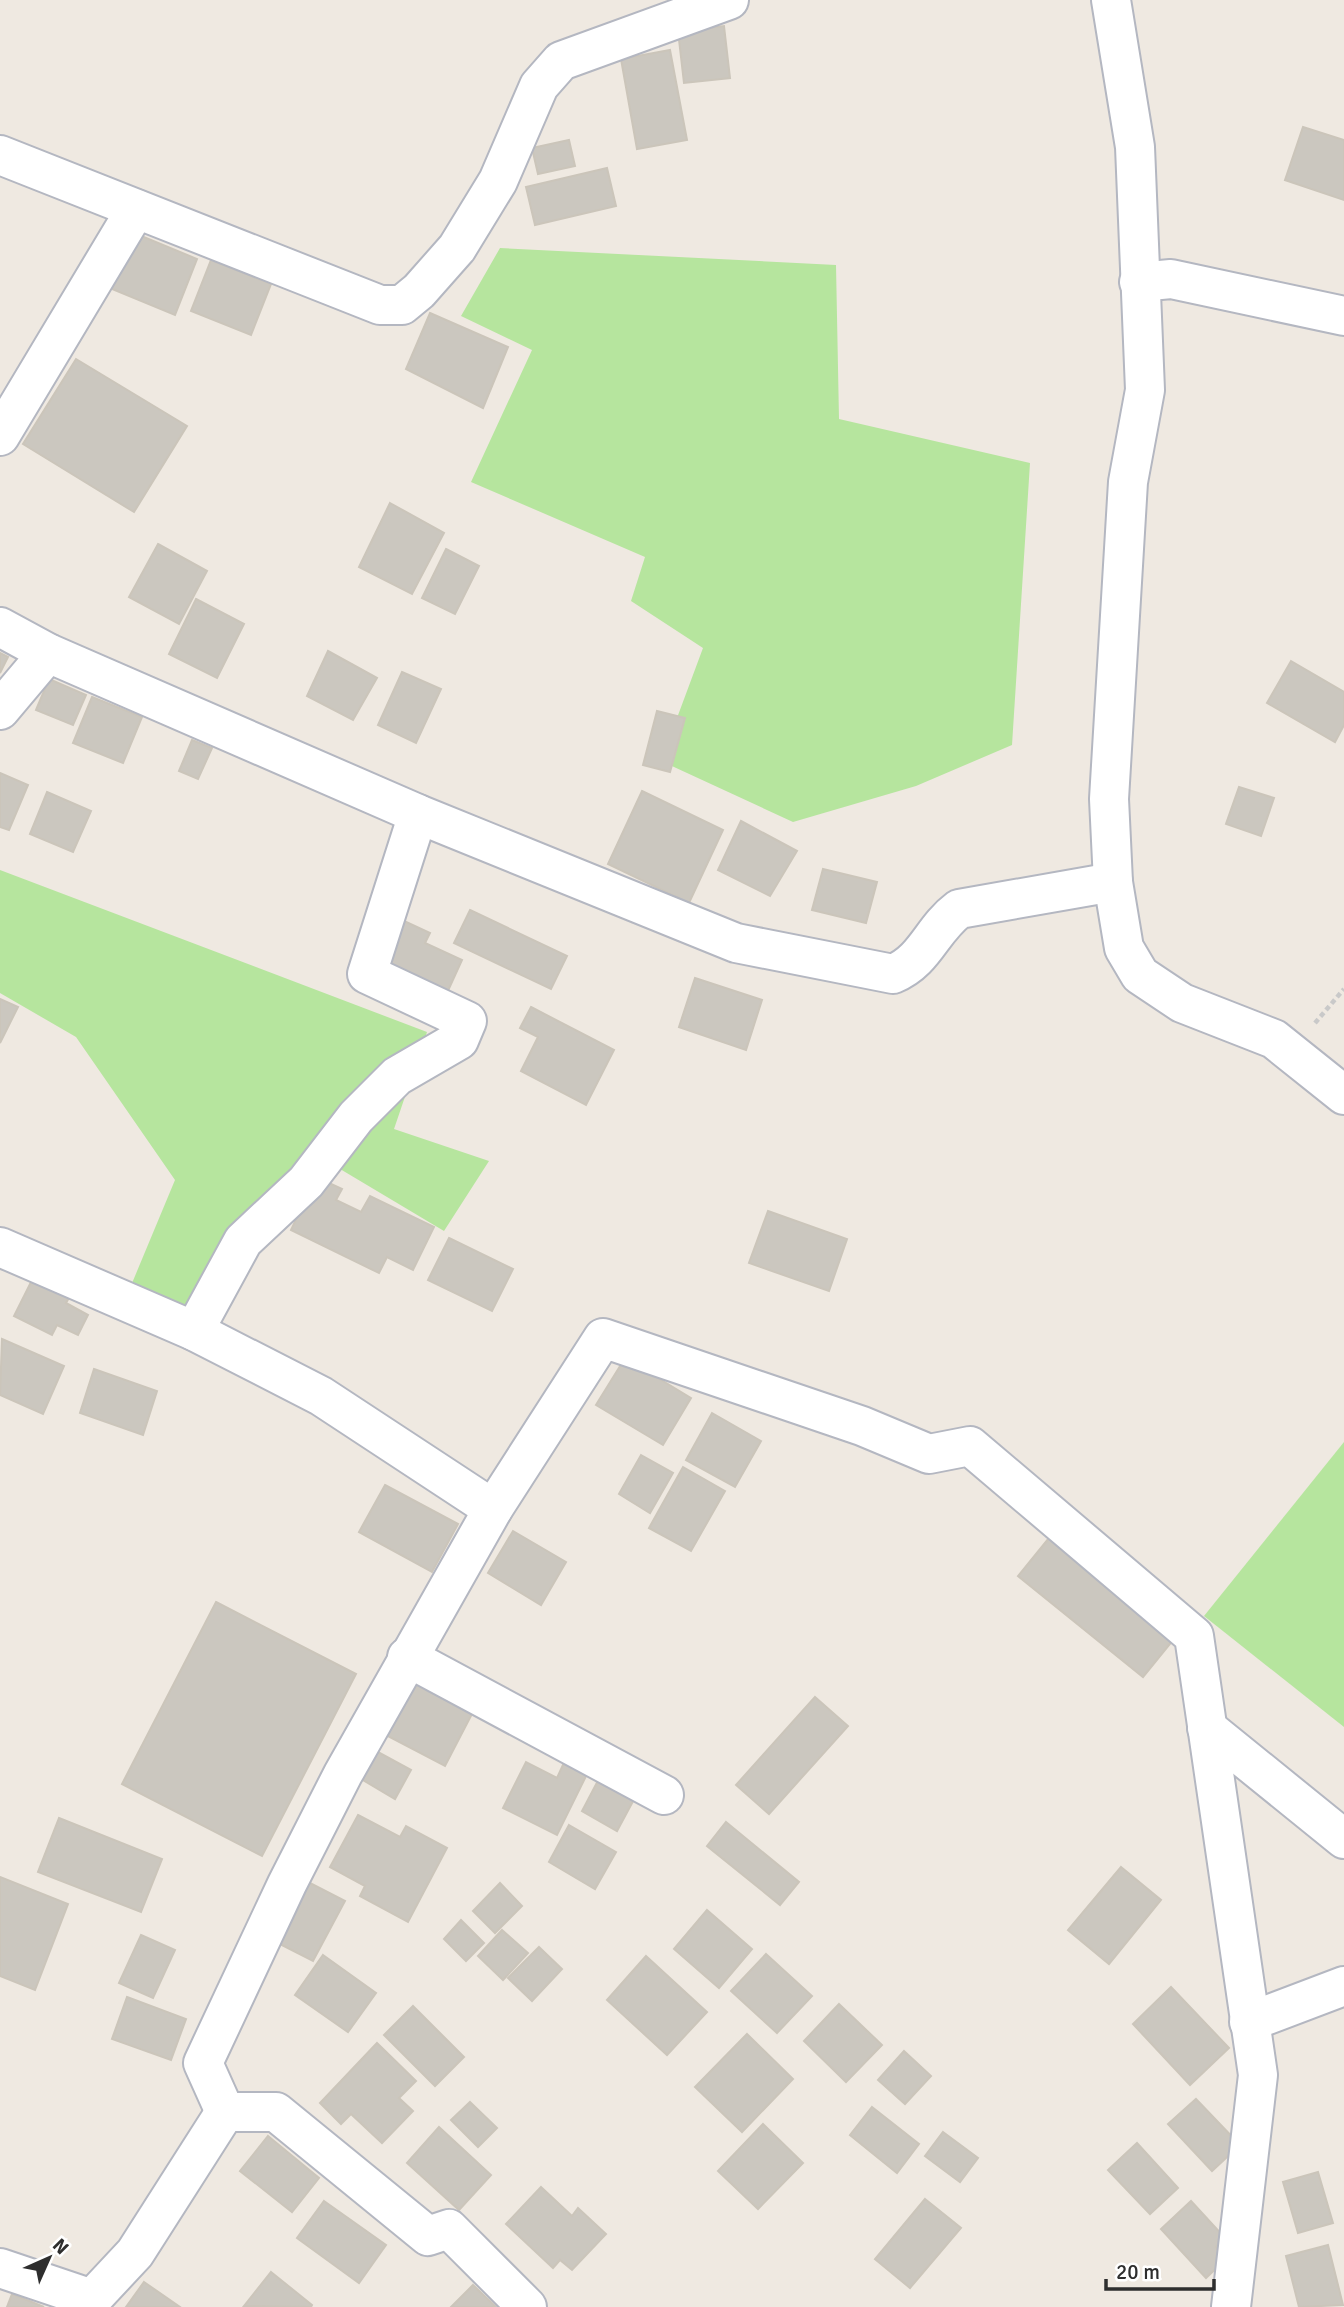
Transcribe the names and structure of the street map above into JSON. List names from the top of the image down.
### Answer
{
  "scale_bar": "20 m",
  "north": "top right"
}
